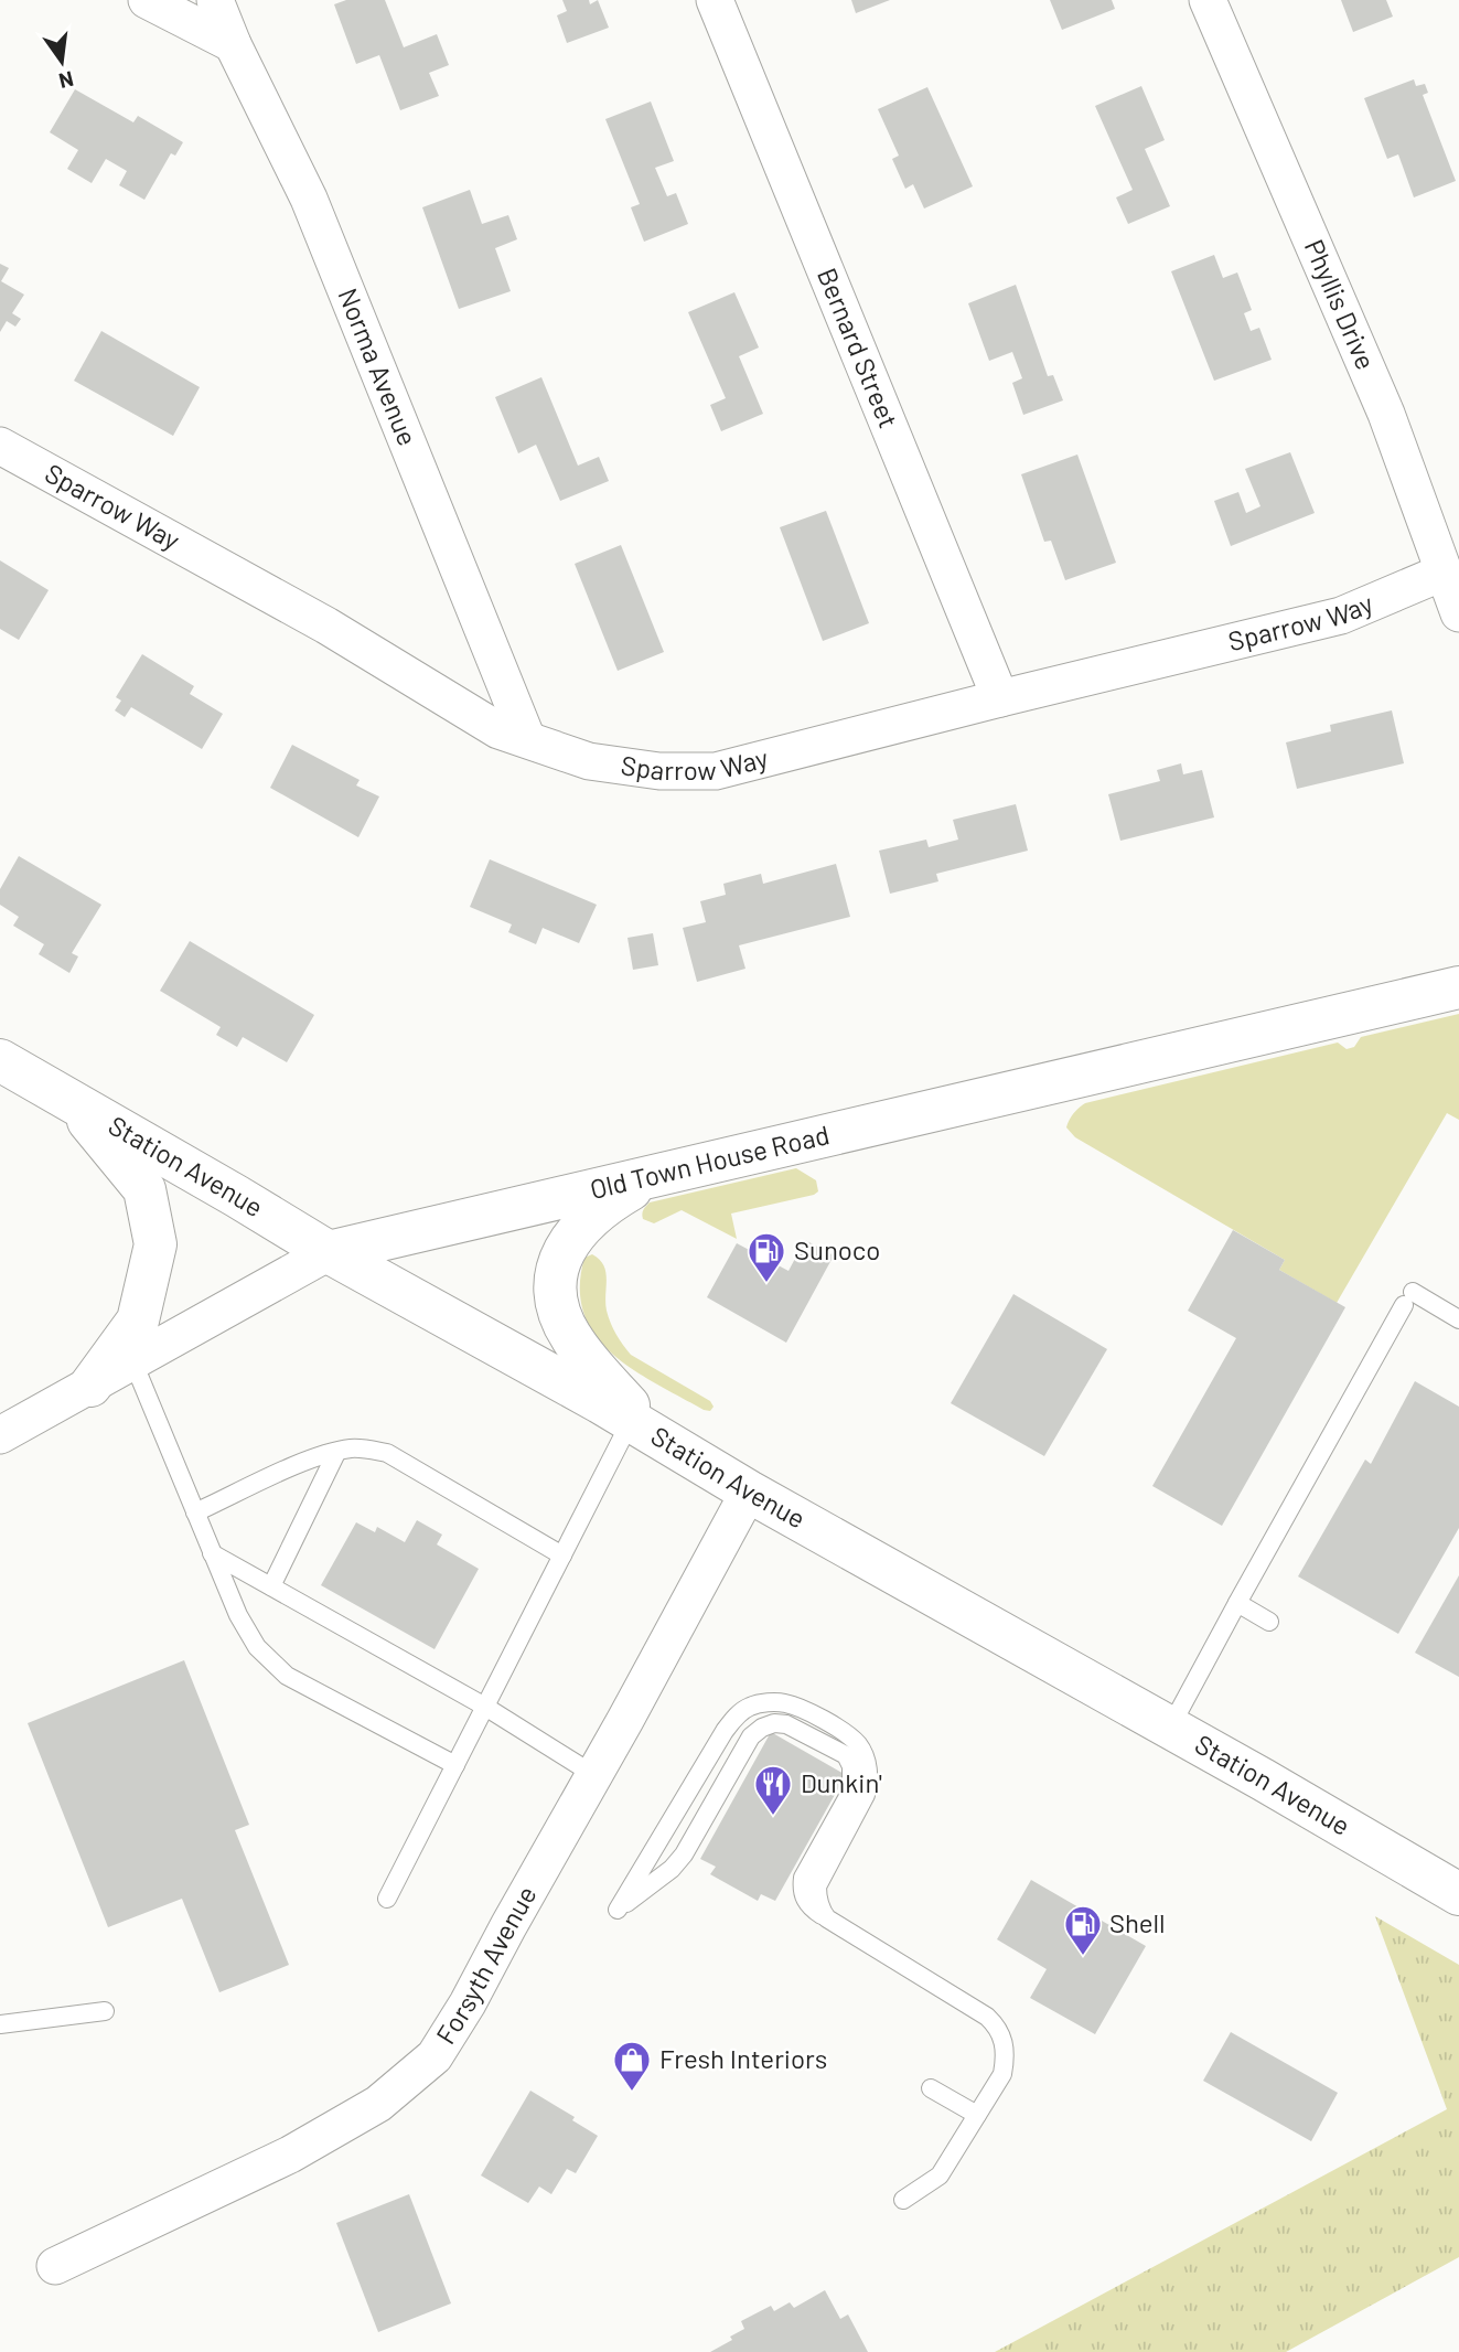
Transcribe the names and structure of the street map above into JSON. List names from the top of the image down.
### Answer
{
  "streets": {
    "main road": ["Old Town House Road", "Station Avenue"],
    "street": [
      "Phyllis Drive",
      "Bernard Street",
      "Norma Avenue",
      "Sparrow Way",
      "Forsyth Avenue"
    ]
  },
  "crossings": [
    ["Phyllis Drive", "Sparrow Way"],
    ["Bernard Street", "Sparrow Way"],
    ["Norma Avenue", "Sparrow Way"],
    ["Old Town House Road", "Station Avenue"],
    ["Station Avenue", "Forsyth Avenue"]
  ],
  "places": {
    "fuel station": ["Sunoco", "Shell"],
    "restaurant": ["Dunkin'"],
    "shop": ["Fresh Interiors"]
  },
  "north": "bottom"
}
